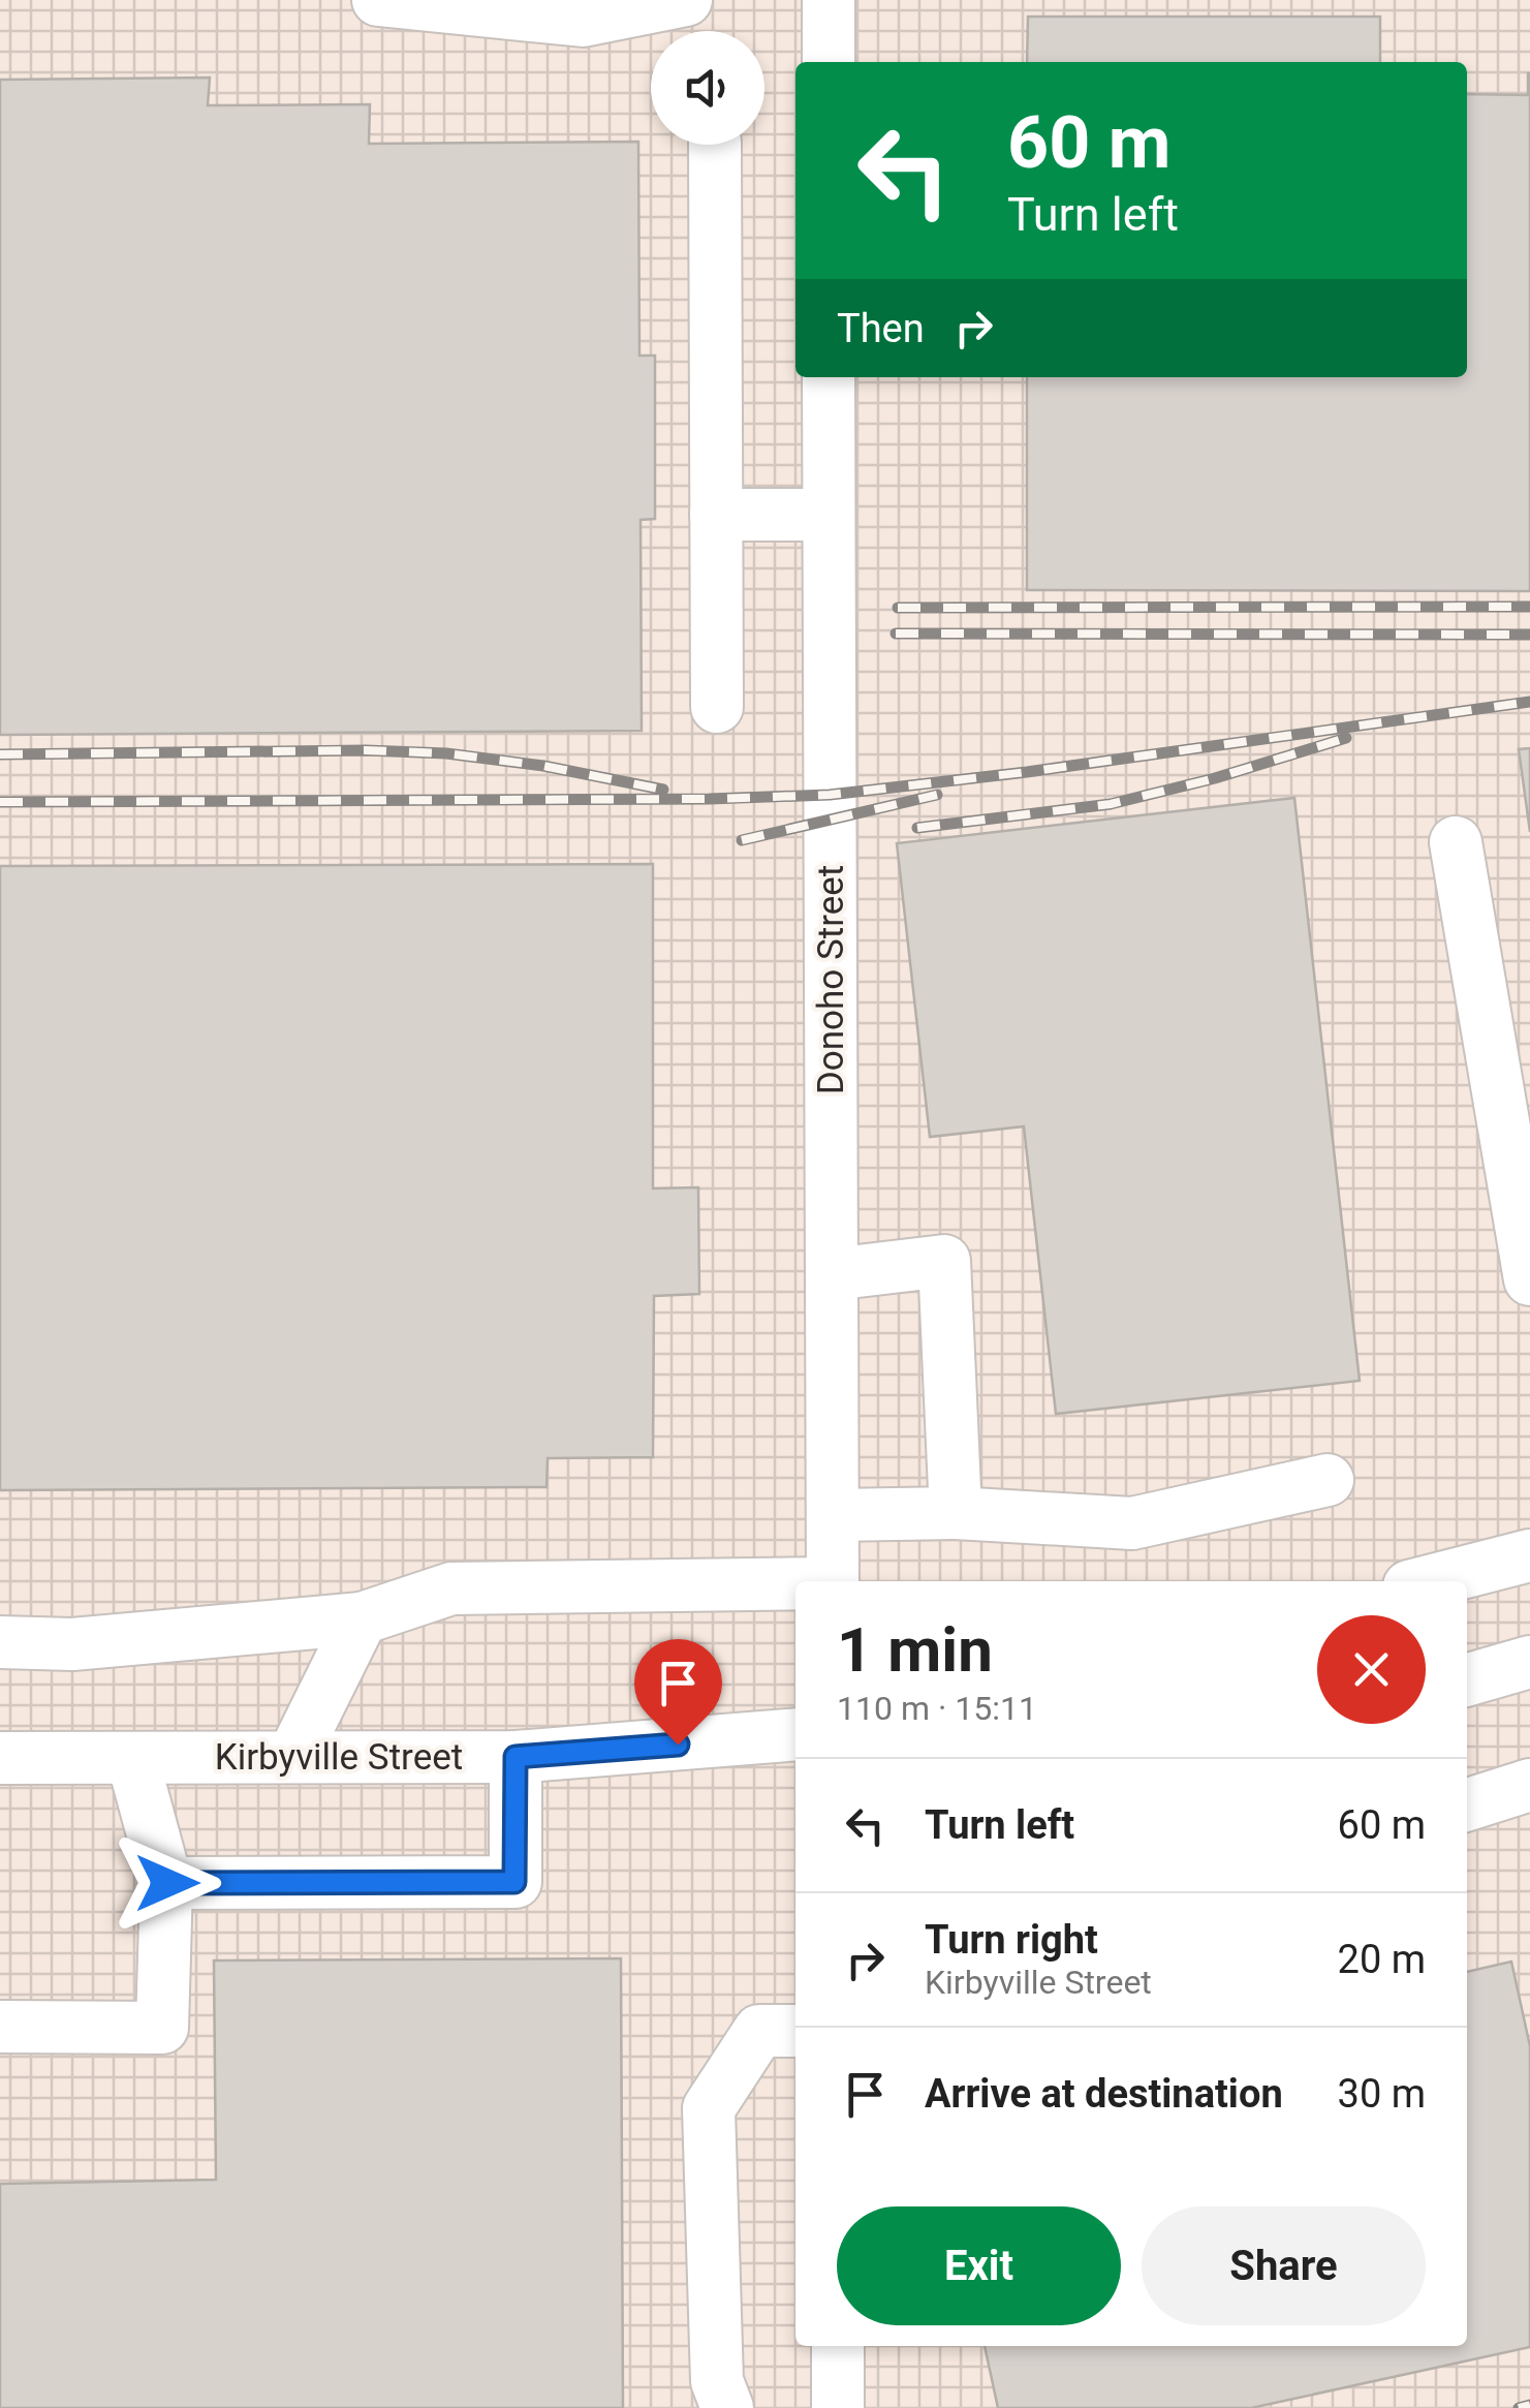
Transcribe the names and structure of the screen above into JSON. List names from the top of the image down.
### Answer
{
  "streets": {
    "street": ["Donoho Street", "Kirbyville Street"]
  },
  "page": {
    "turn": ["60 m", "Turn left"],
    "then": "Then",
    "heading": ["1 min", "110 m · 15:11"],
    "list": [
      {
        "name": "Turn left",
        "value": "60 m"
      },
      {
        "name": "Turn right",
        "note": "Kirbyville Street",
        "value": "20 m"
      },
      {
        "name": "Arrive at destination",
        "value": "30 m"
      }
    ],
    "buttons": ["Exit", "Share"]
  }
}
